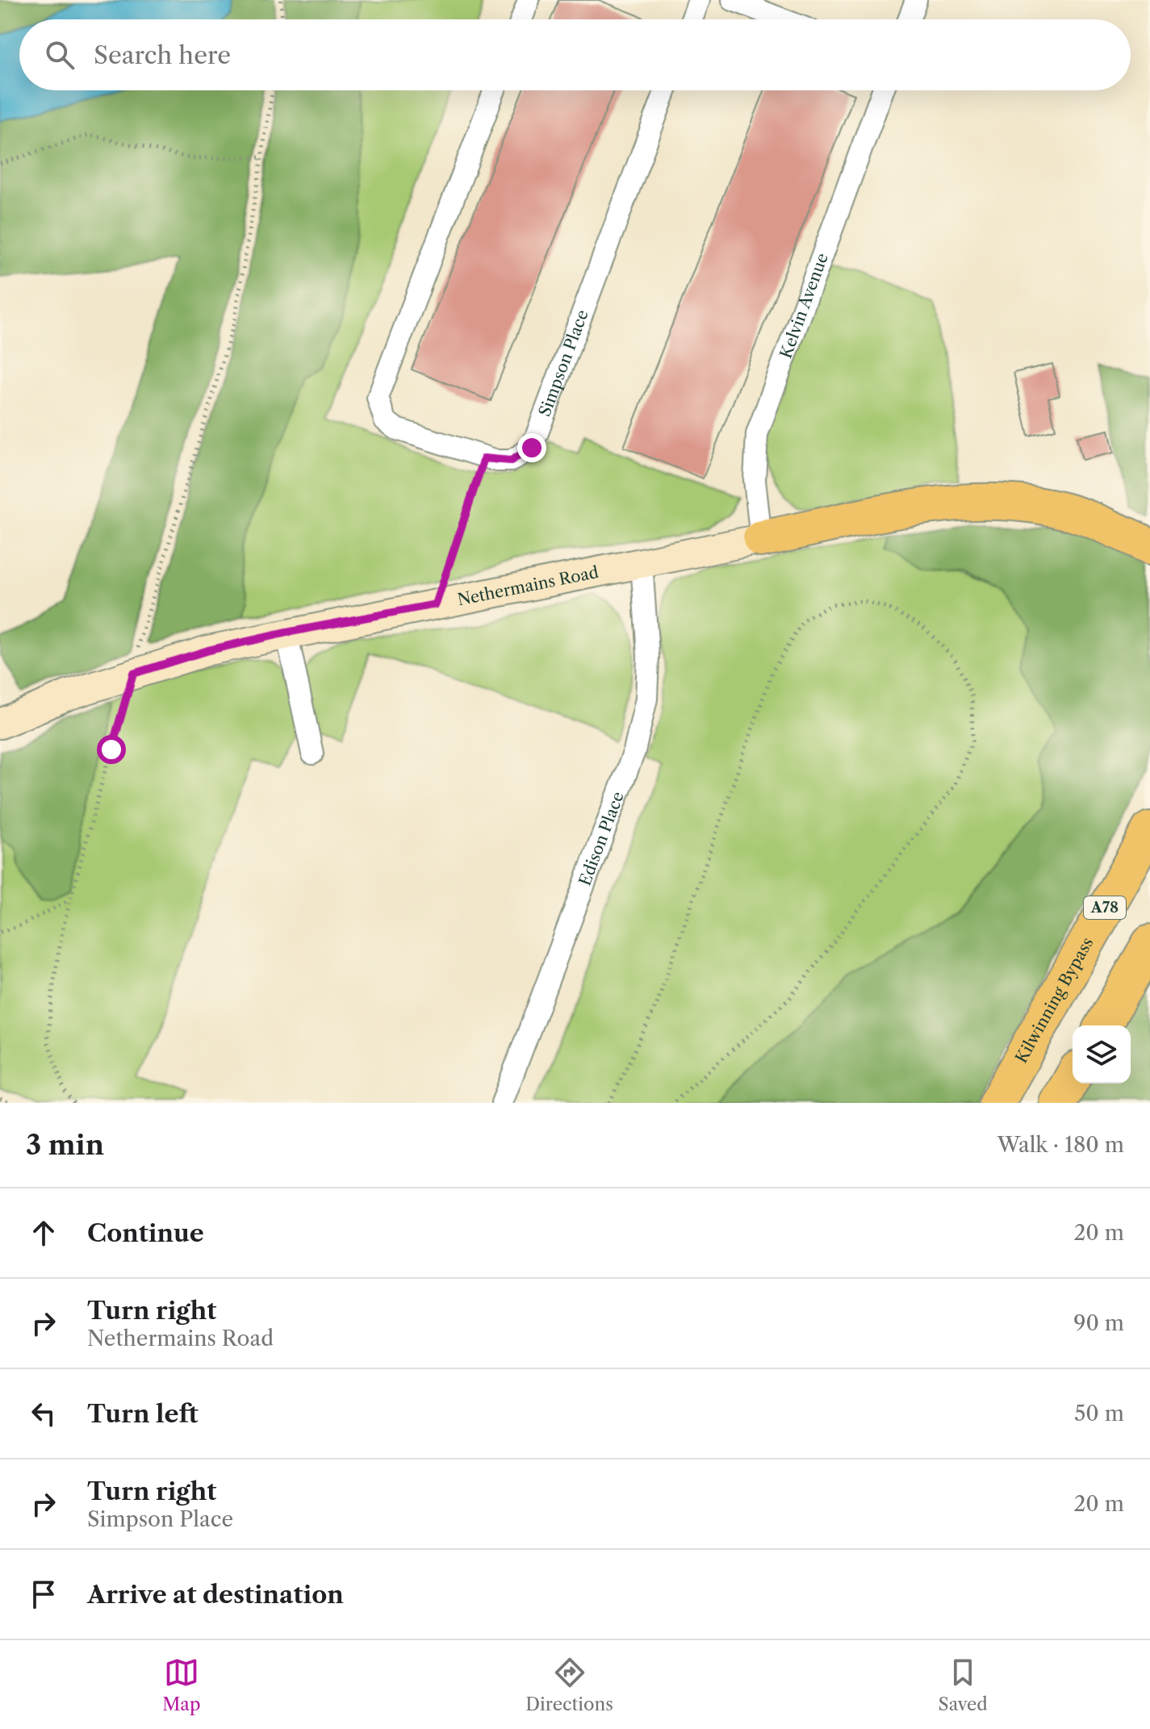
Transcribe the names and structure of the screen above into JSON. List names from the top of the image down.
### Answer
{
  "streets": {
    "highway": ["A78", "Kilwinning Bypass"],
    "main road": ["Nethermains Road"],
    "street": ["Kelvin Avenue", "Simpson Place", "Edison Place"]
  },
  "crossings": [
    ["Kelvin Avenue", "Nethermains Road"],
    ["Nethermains Road", "Edison Place"]
  ],
  "page": {
    "search": "Search here",
    "heading": ["3 min", "Walk · 180 m"],
    "list": [
      ["Continue", "20 m"],
      ["Turn right", "Nethermains Road", "90 m"],
      ["Turn left", "50 m"],
      ["Turn right", "Simpson Place", "20 m"],
      "Arrive at destination"
    ],
    "nav": ["Map", "Directions", "Saved"]
  }
}
